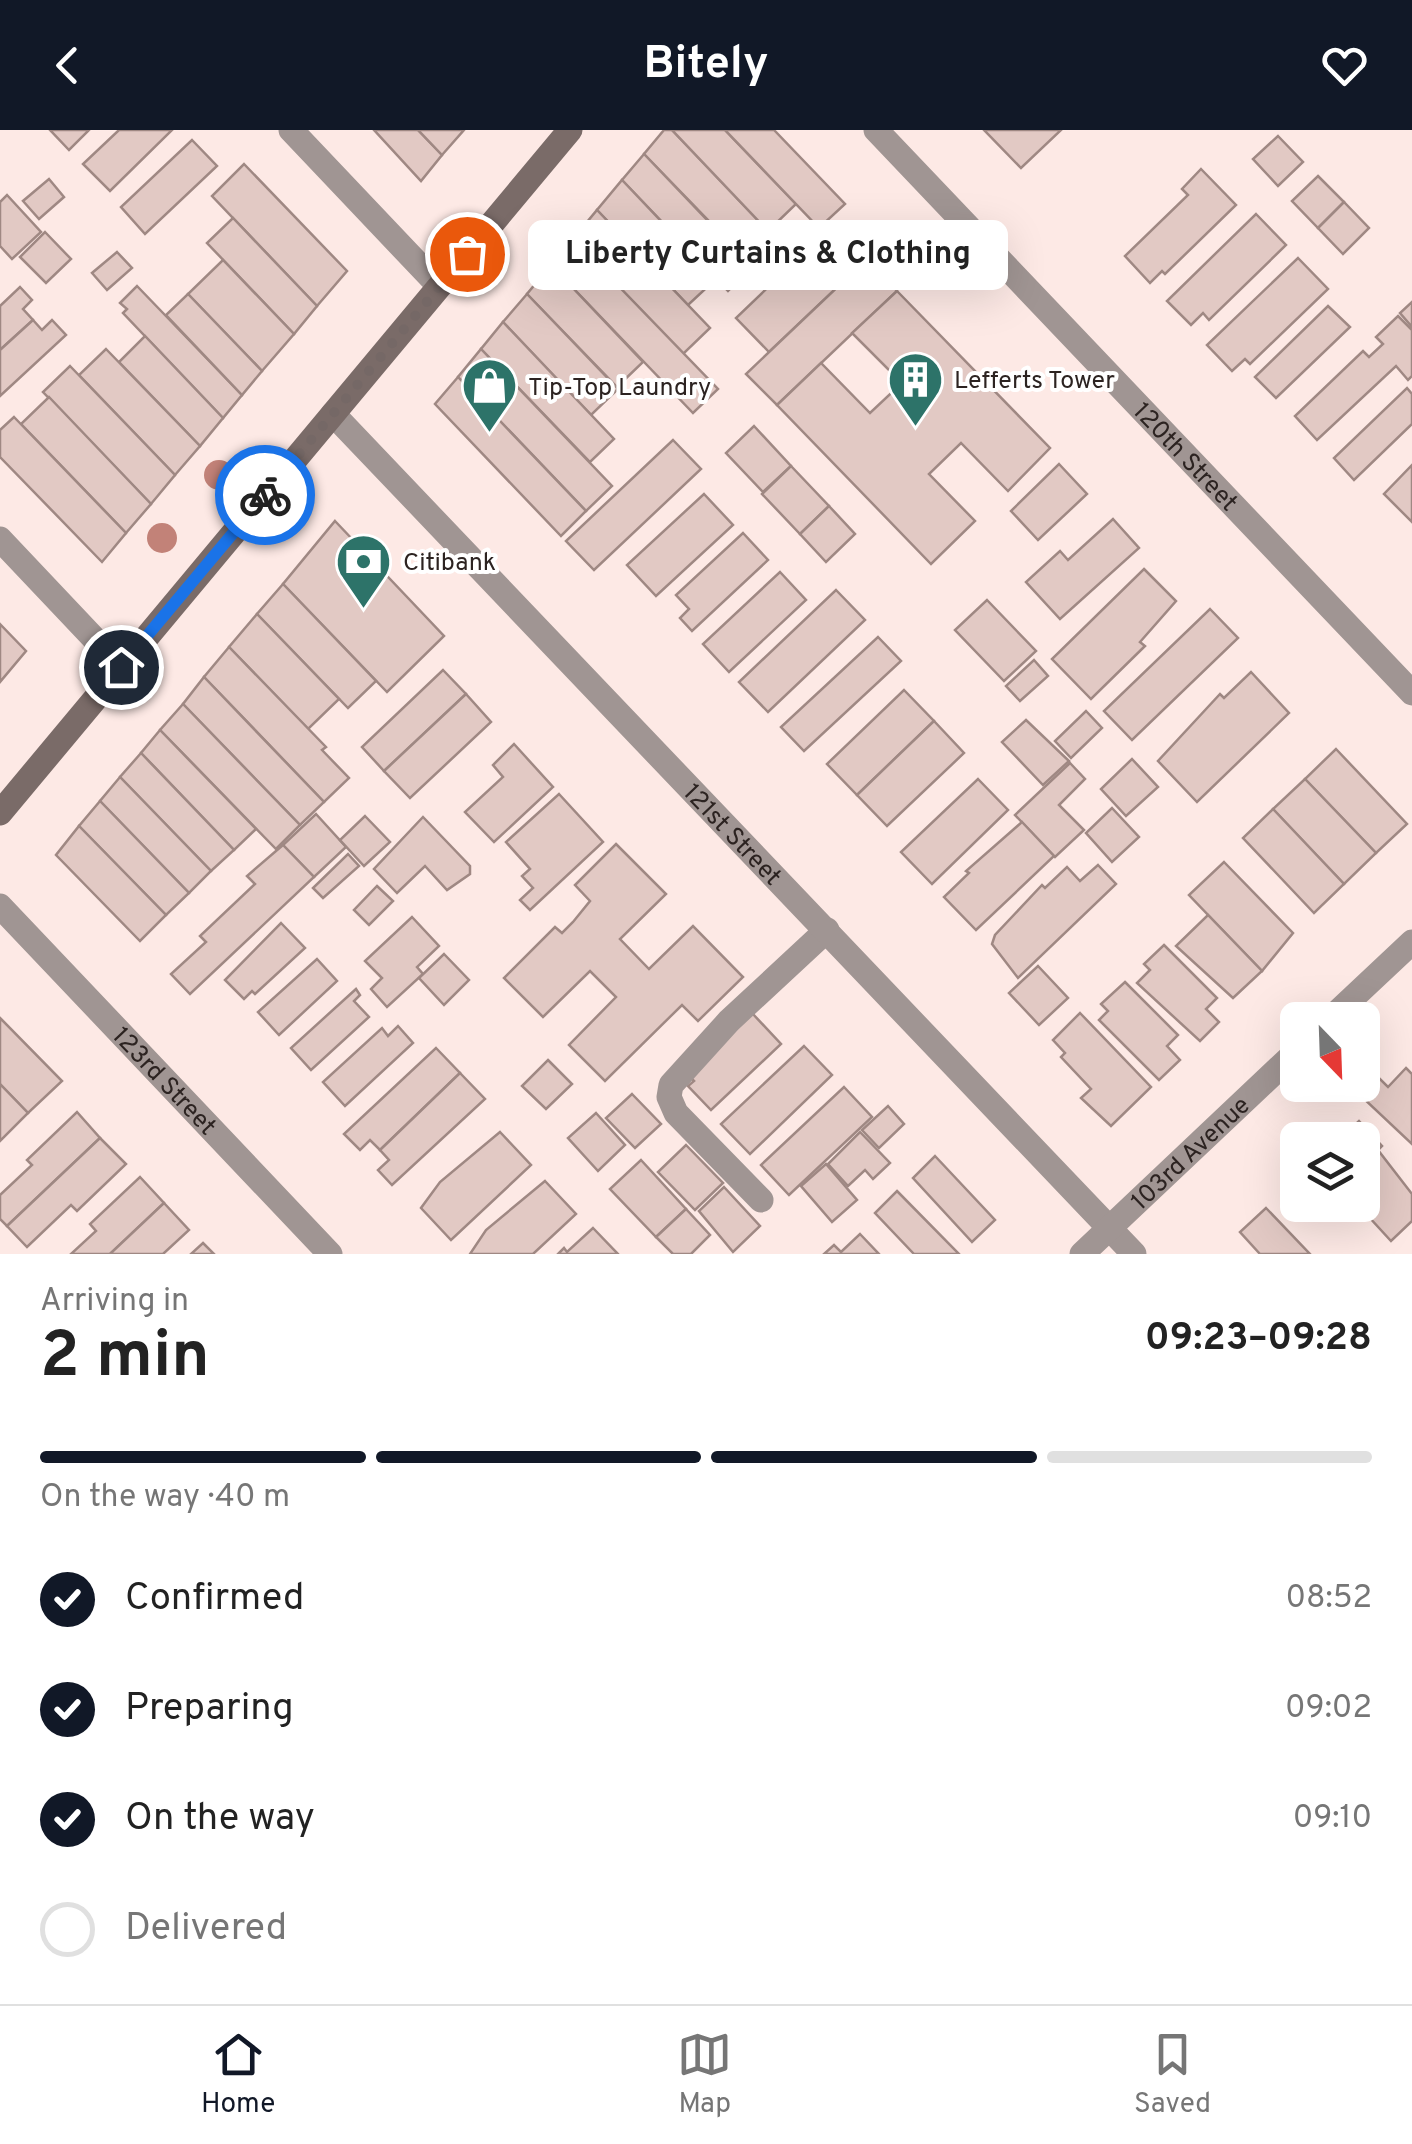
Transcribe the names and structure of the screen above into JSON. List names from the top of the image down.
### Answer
{
  "streets": {
    "street": [
      "120th Street",
      "121st Street",
      "123rd Street",
      "103rd Avenue"
    ]
  },
  "crossings": [
    ["121st Street", "103rd Avenue"]
  ],
  "places": {
    "other": ["Liberty Curtains & Clothing"],
    "building": ["Lefferts Tower"],
    "shop": ["Tip-Top Laundry"],
    "bank": ["Citibank"]
  },
  "north": "bottom right",
  "page": {
    "header": "Bitely",
    "bubble": "Liberty Curtains & Clothing",
    "heading": ["2 min", "Arriving in", "09:23–09:28"],
    "bar": "On the way · 40 m",
    "list": [
      ["Confirmed", "08:52"],
      ["Preparing", "09:02"],
      ["On the way", "09:10"],
      "Delivered"
    ],
    "tabs": ["Home", "Map", "Saved"]
  }
}
